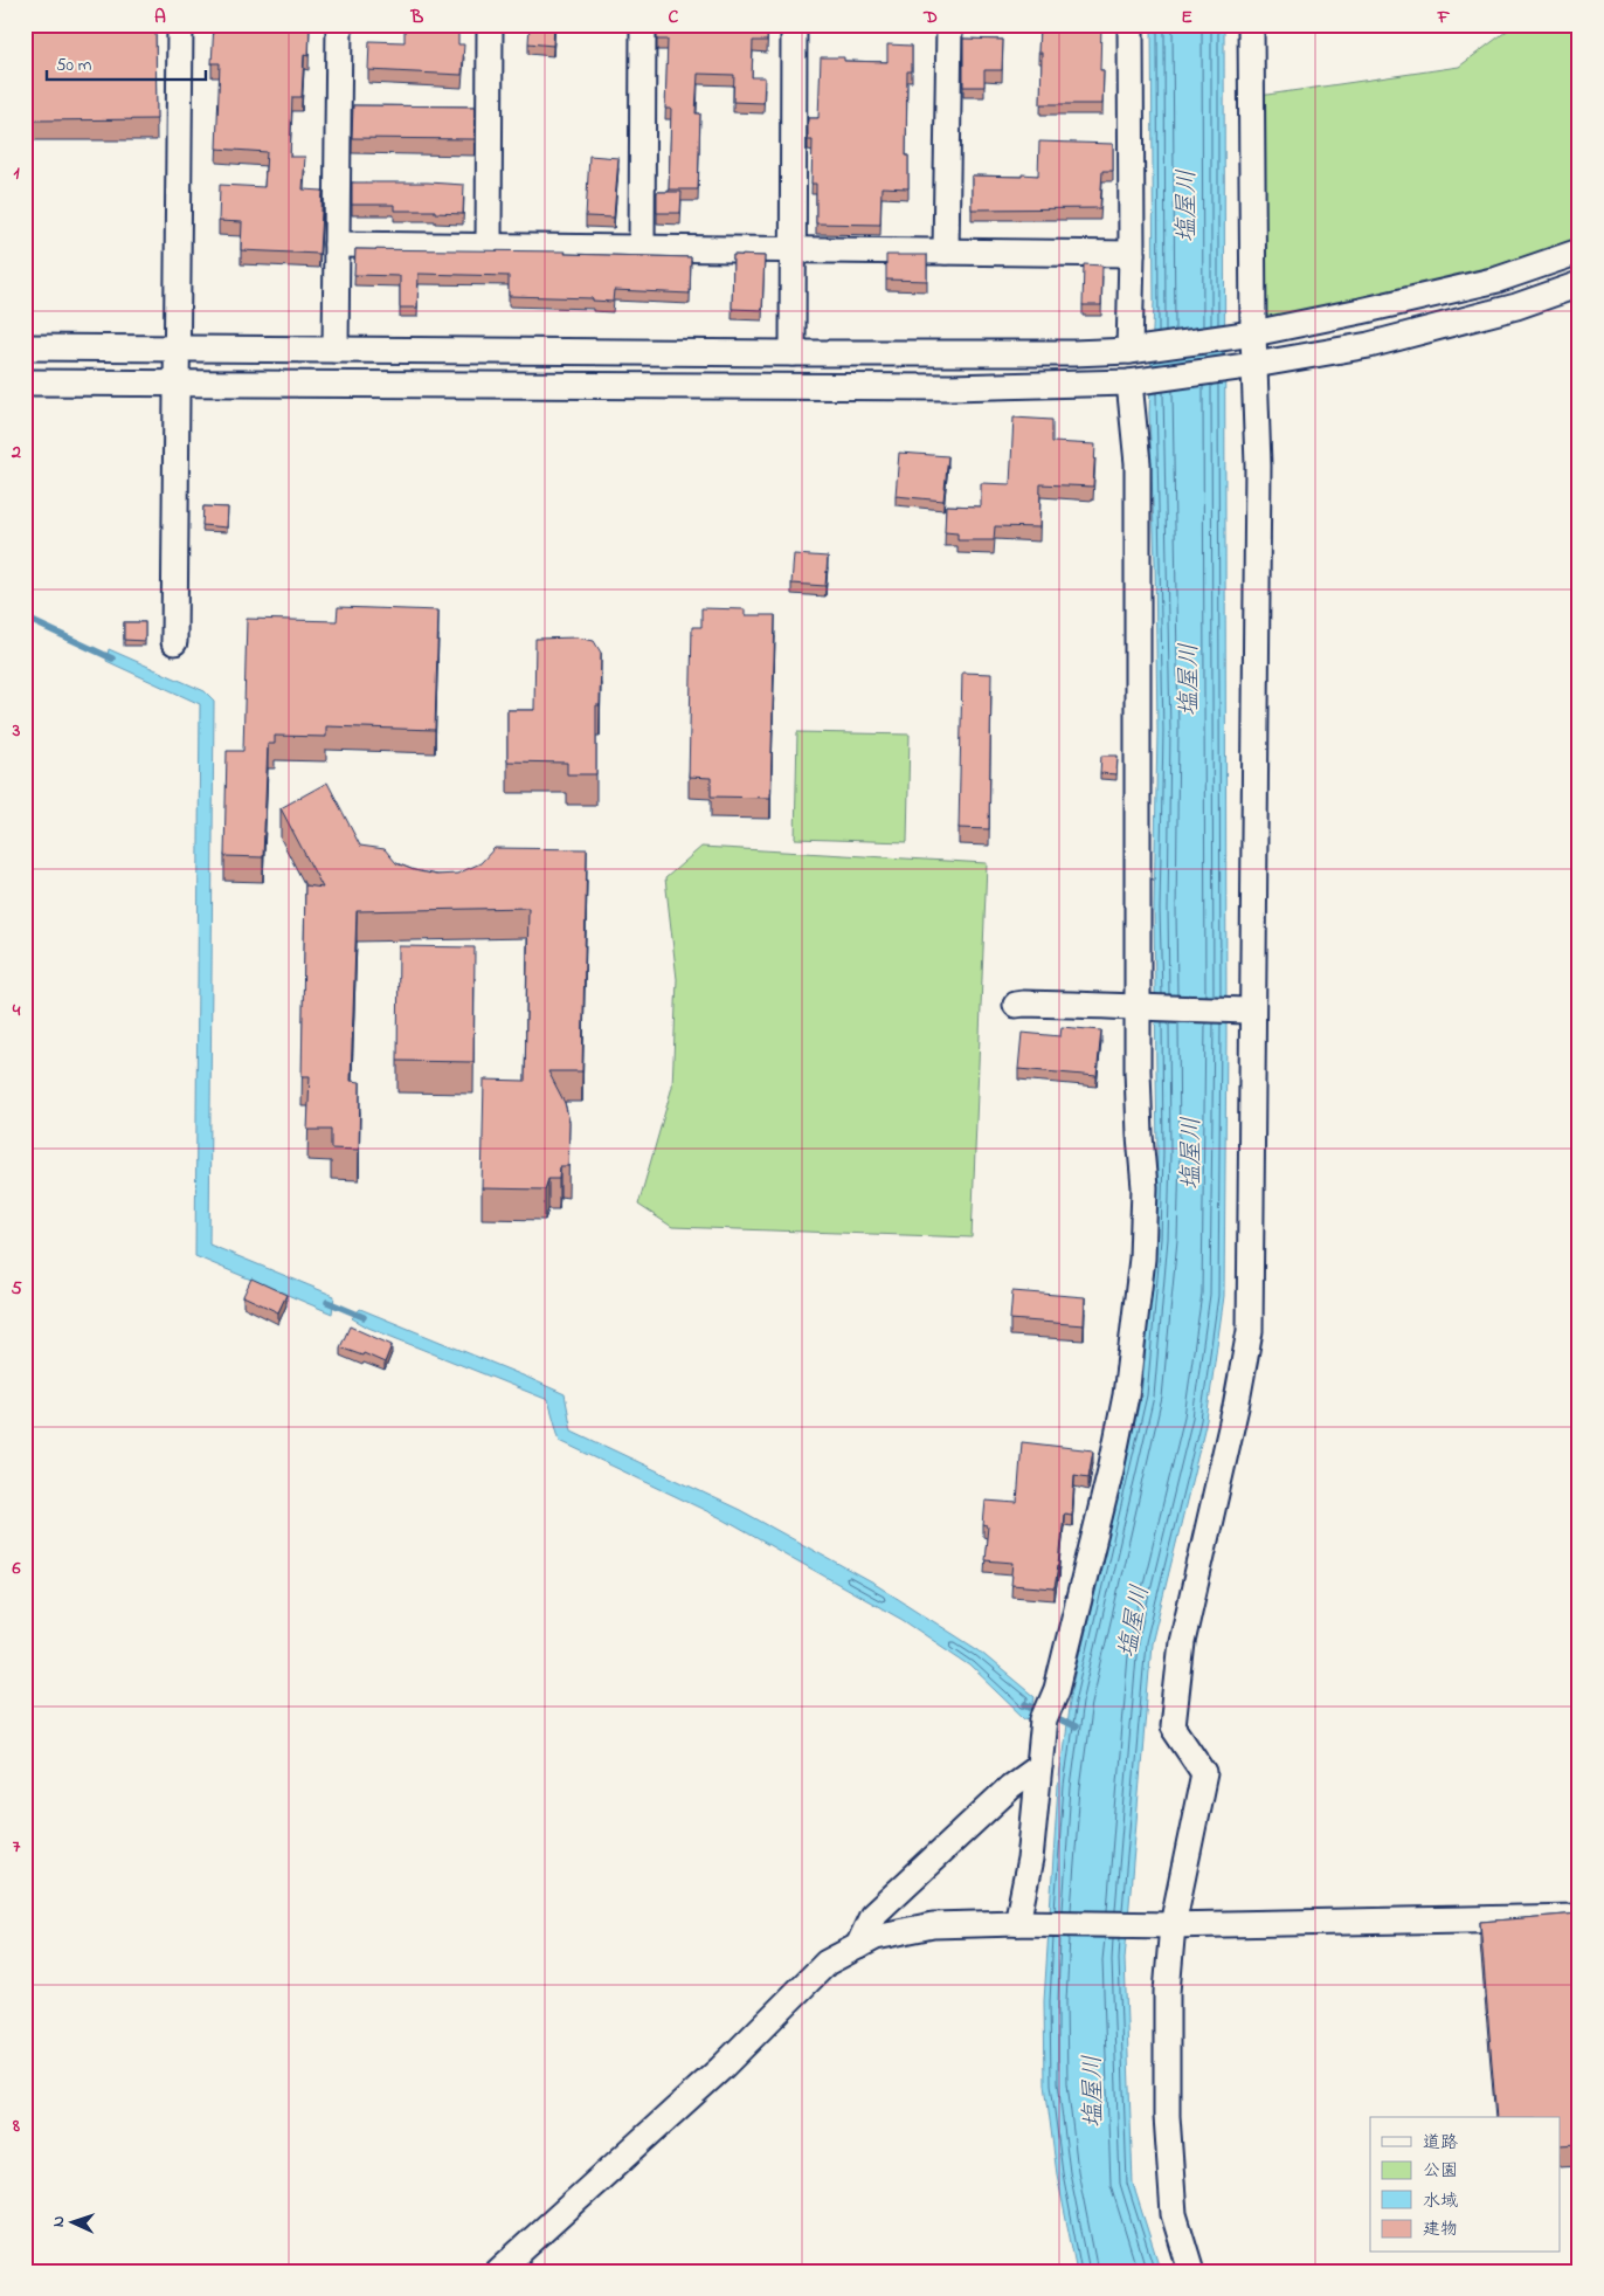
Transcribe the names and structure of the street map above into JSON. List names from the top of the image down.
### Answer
{
  "water": ["塩屋川"],
  "legend": [
    "道路",
    "公園",
    "水域",
    "建物"
  ],
  "scale_bar": "50 m",
  "north": "left",
  "grid": {
    "columns": [
      "A",
      "B",
      "C",
      "D",
      "E",
      "F"
    ],
    "rows": [
      "1",
      "2",
      "3",
      "4",
      "5",
      "6",
      "7",
      "8"
    ]
  }
}
